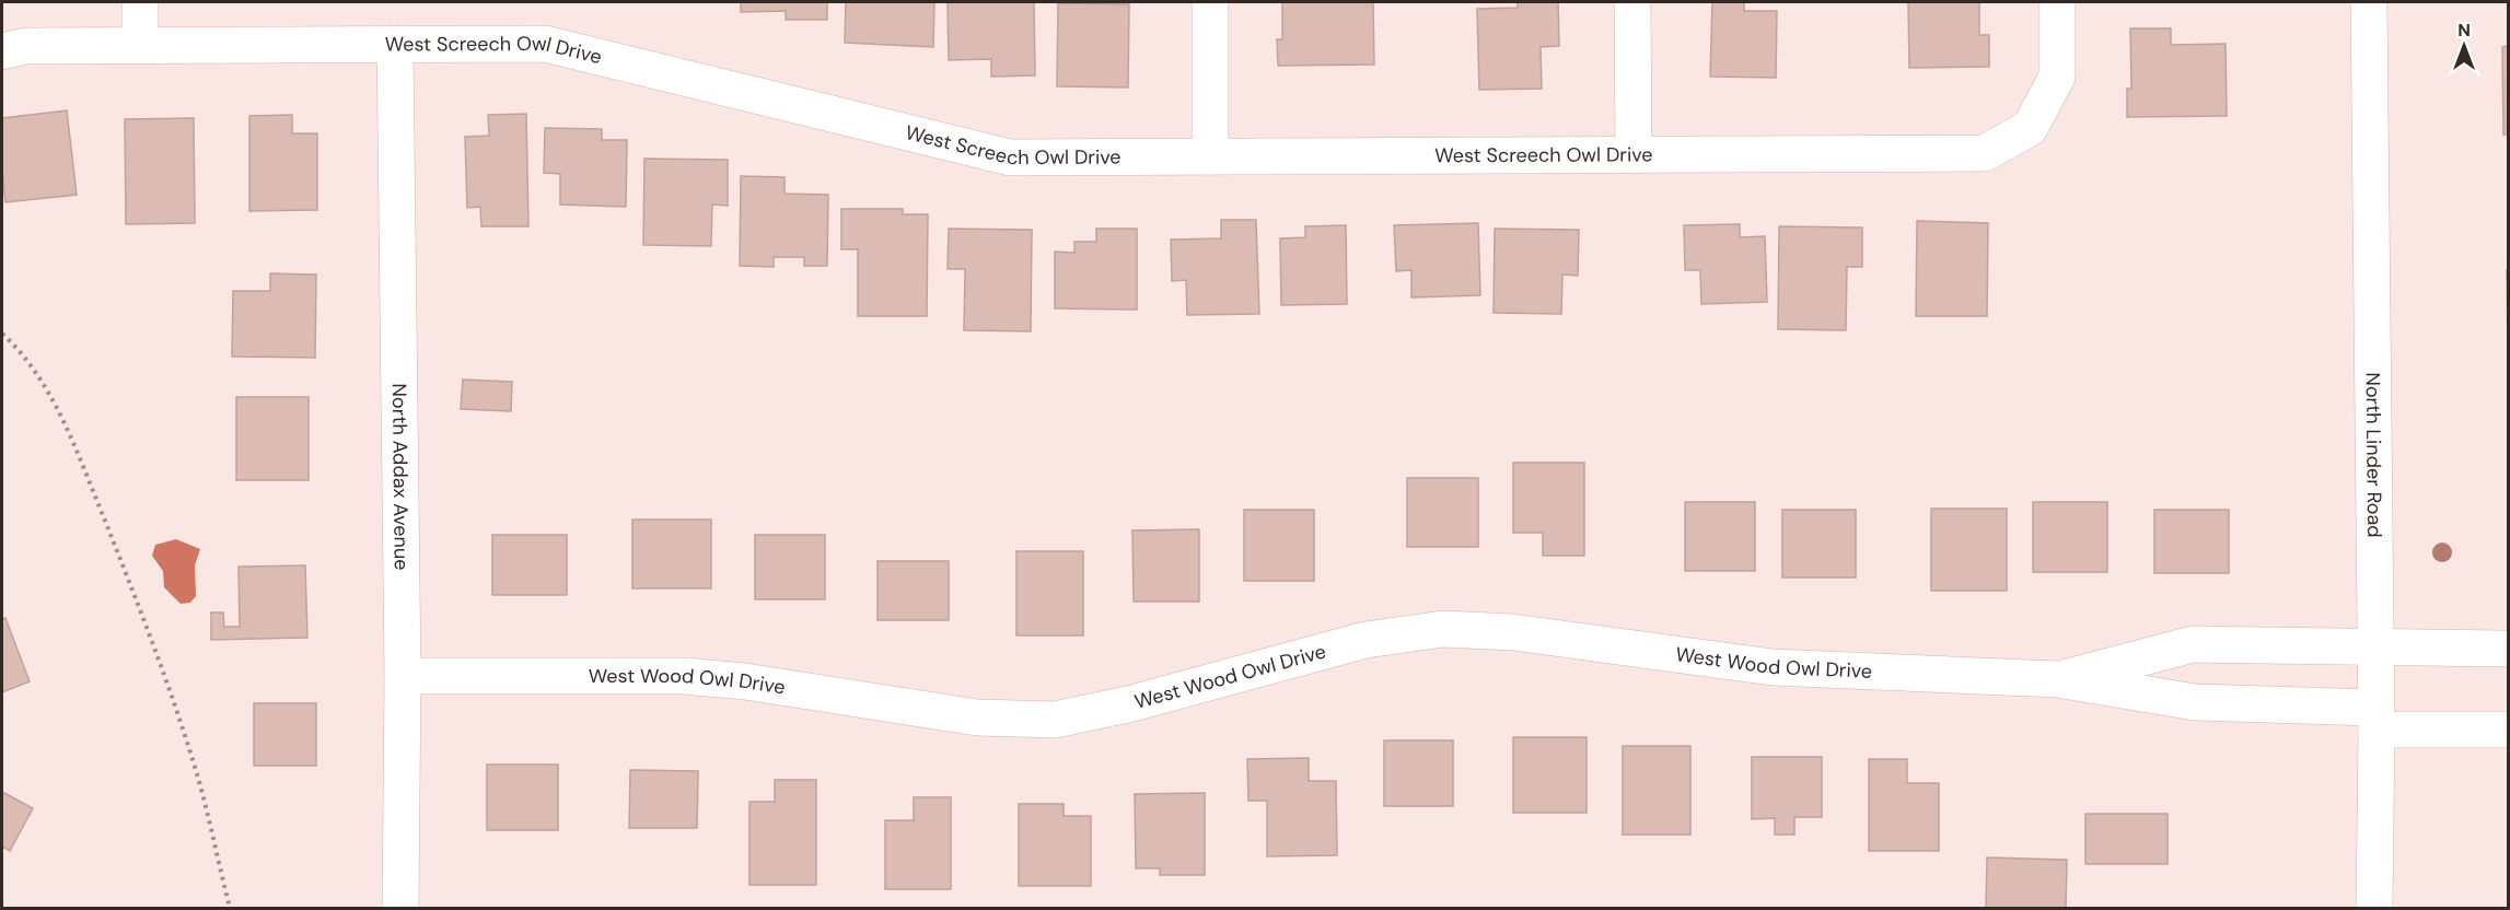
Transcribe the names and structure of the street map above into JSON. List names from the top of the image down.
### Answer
{
  "streets": {
    "street": [
      "West Screech Owl Drive",
      "North Linder Road",
      "North Addax Avenue",
      "West Wood Owl Drive"
    ]
  },
  "crossings": [
    ["West Screech Owl Drive", "North Addax Avenue"],
    ["North Linder Road", "West Wood Owl Drive"],
    ["North Addax Avenue", "West Wood Owl Drive"]
  ],
  "north": "top"
}
